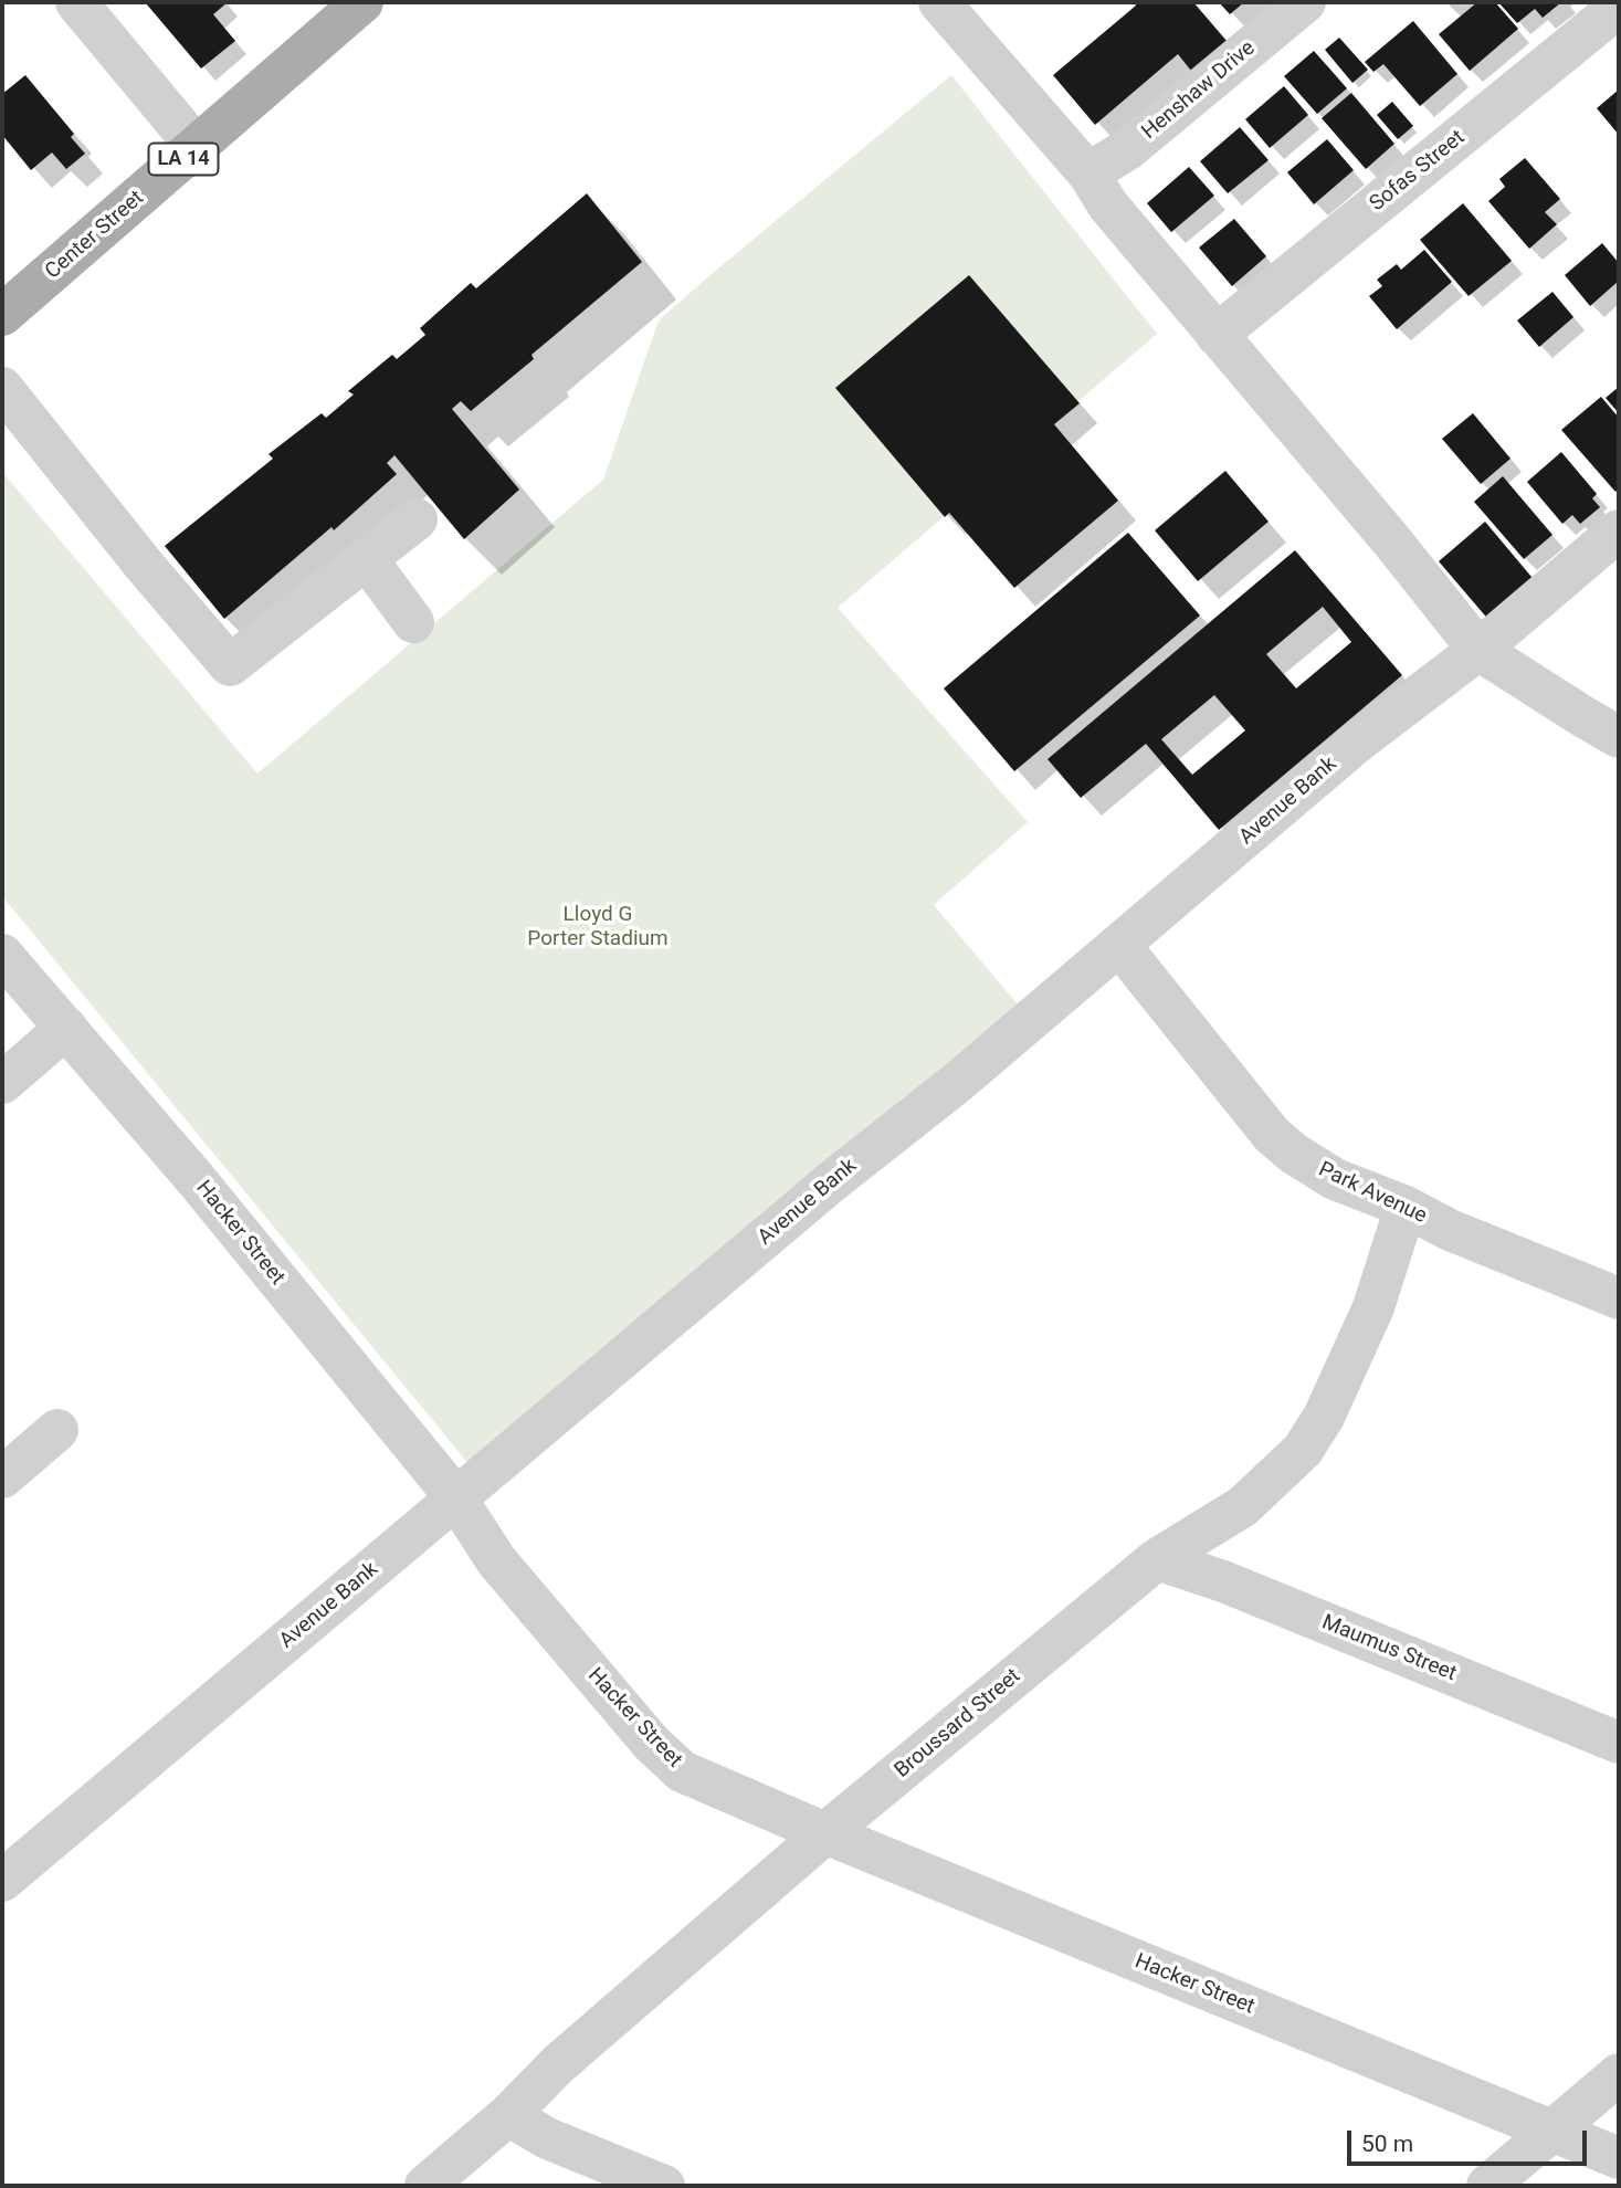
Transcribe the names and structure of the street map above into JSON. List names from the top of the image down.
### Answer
{
  "streets": {
    "main road": ["LA 14", "Center Street"],
    "street": [
      "Henshaw Drive",
      "Sofas Street",
      "Avenue Bank",
      "Park Avenue",
      "Hacker Street",
      "Maumus Street",
      "Broussard Street"
    ]
  },
  "crossings": [
    ["Avenue Bank", "Park Avenue"],
    ["Avenue Bank", "Hacker Street"],
    ["Park Avenue", "Broussard Street"],
    ["Hacker Street", "Broussard Street"],
    ["Maumus Street", "Broussard Street"]
  ],
  "parks": ["Lloyd G Porter Stadium"],
  "scale_bar": "50 m"
}
